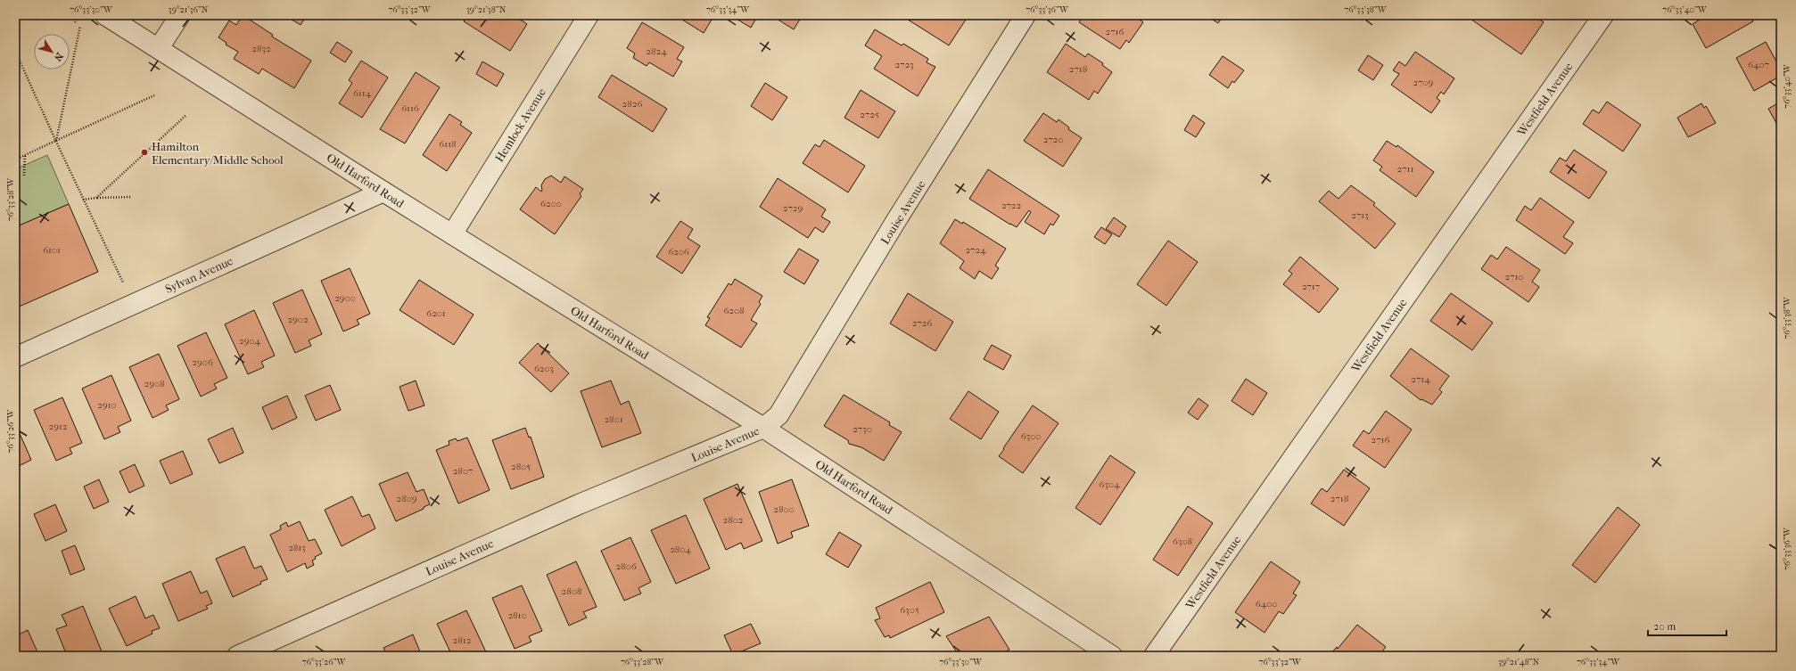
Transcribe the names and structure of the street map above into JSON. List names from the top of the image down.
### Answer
{
  "streets": {
    "street": [
      "Westfield Avenue",
      "Hemlock Avenue",
      "Old Harford Road",
      "Louise Avenue",
      "Sylvan Avenue"
    ]
  },
  "crossings": [
    ["Hemlock Avenue", "Old Harford Road"],
    ["Old Harford Road", "Louise Avenue"],
    ["Old Harford Road", "Sylvan Avenue"]
  ],
  "places": ["Hamilton Elementary/Middle School"],
  "house_numbers": [
    "2716",
    "2832",
    "2824",
    "2723",
    "6407",
    "2718",
    "2709",
    "6114",
    "2826",
    "6116",
    "2725",
    "2720",
    "6118",
    "2711",
    "6200",
    "2722",
    "2729",
    "2713",
    "6101",
    "2724",
    "6206",
    "2710",
    "2717",
    "2900",
    "6208",
    "6201",
    "2902",
    "2726",
    "2904",
    "2906",
    "6203",
    "2714",
    "2908",
    "2910",
    "2801",
    "2912",
    "2730",
    "6300",
    "2716",
    "2805",
    "2807",
    "6304",
    "2809",
    "2718",
    "2800",
    "2802",
    "6308",
    "2813",
    "2804",
    "2806",
    "2808",
    "6400",
    "6305",
    "2810",
    "2812"
  ],
  "scale_bar": "20 m",
  "north": "bottom right",
  "coordinates": [
    "76°33'30\"W",
    "39°21'36\"N",
    "76°33'32\"W",
    "39°21'38\"N",
    "76°33'34\"W",
    "76°33'36\"W",
    "76°33'38\"W",
    "76°33'40\"W",
    "76°33'28\"W",
    "76°33'26\"W",
    "39°21'48\"N"
  ]
}
